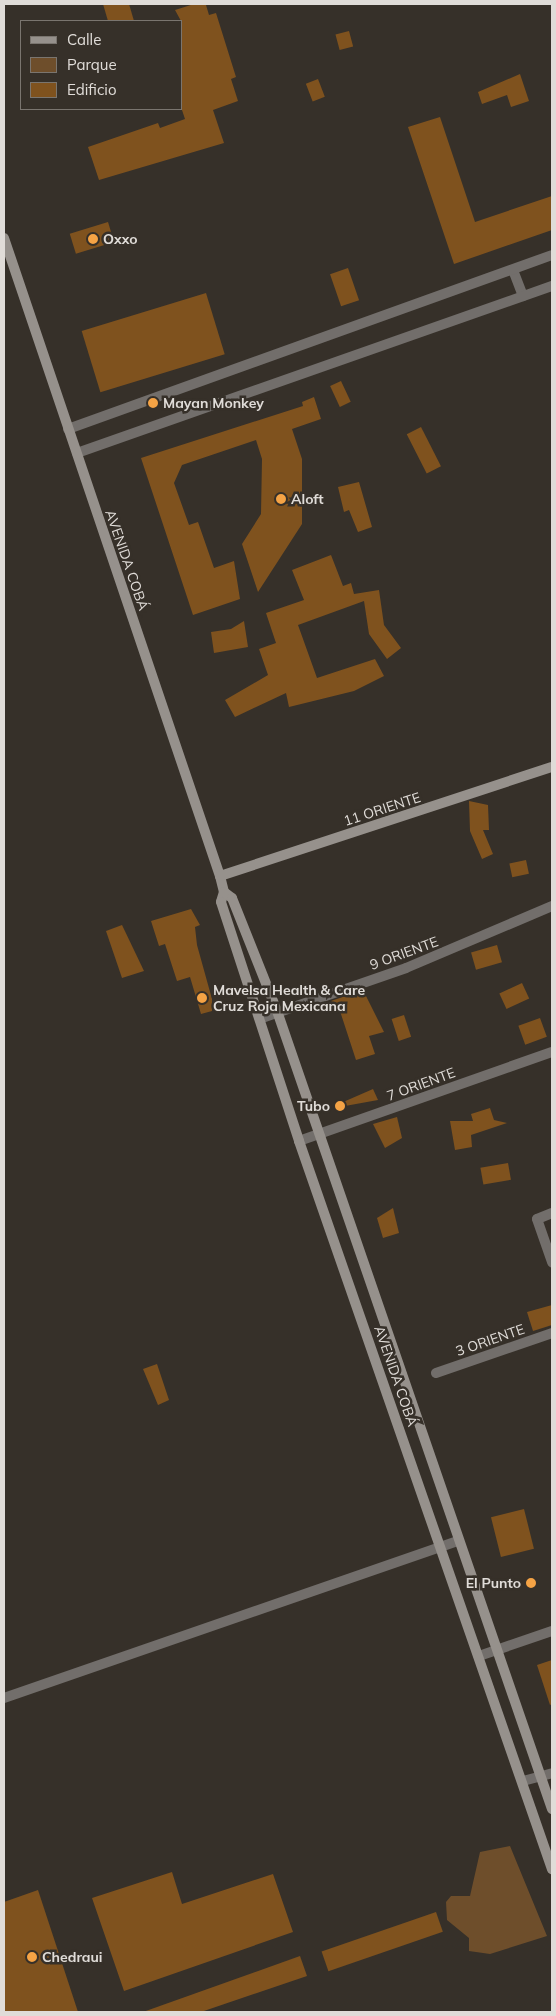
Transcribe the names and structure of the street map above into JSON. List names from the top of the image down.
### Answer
{
  "streets": {
    "main road": ["AVENIDA COBÁ", "11 ORIENTE"],
    "street": ["9 ORIENTE", "7 ORIENTE", "3 ORIENTE"]
  },
  "crossings": [
    ["AVENIDA COBÁ", "11 ORIENTE"],
    ["AVENIDA COBÁ", "9 ORIENTE"],
    ["AVENIDA COBÁ", "7 ORIENTE"]
  ],
  "places": [
    "Oxxo",
    "Mayan Monkey",
    "Aloft",
    "Mavelsa Health & Care Cruz Roja Mexicana",
    "Tubo",
    "El Punto",
    "Chedraui"
  ],
  "legend": ["Calle", "Parque", "Edificio"]
}
